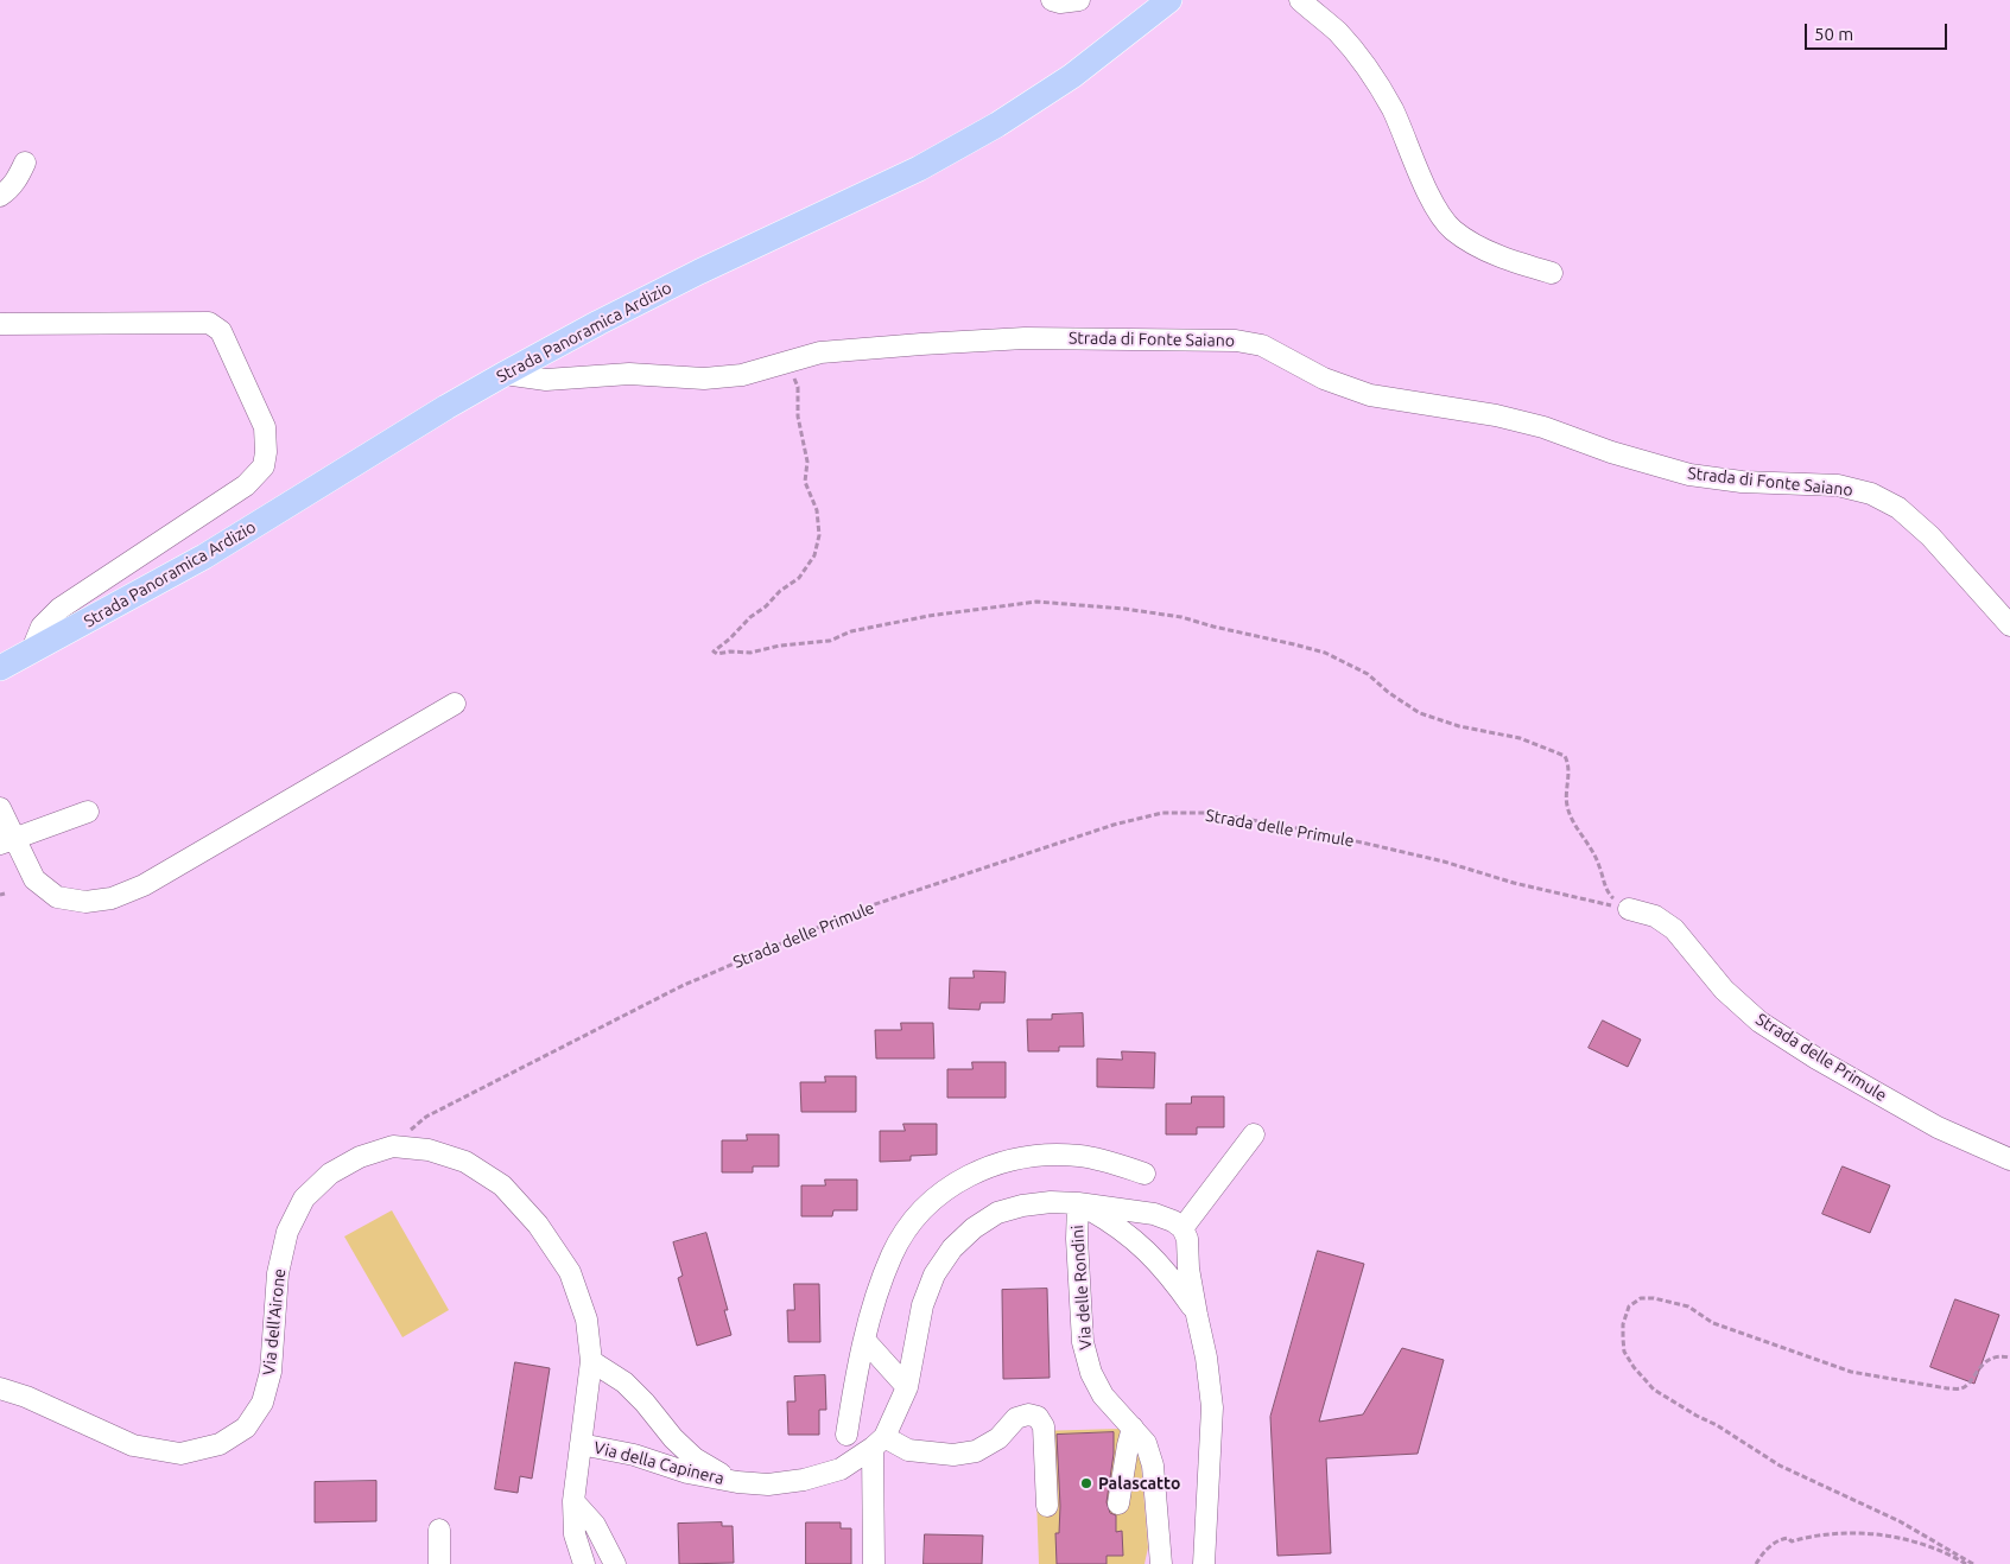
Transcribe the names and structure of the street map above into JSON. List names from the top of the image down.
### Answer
{
  "streets": {
    "main road": ["Strada Panoramica Ardizio"],
    "street": [
      "Strada di Fonte Saiano",
      "Strada delle Primule",
      "Via delle Rondini",
      "Via dell'Airone",
      "Via della Capinera"
    ]
  },
  "crossings": [
    ["Strada Panoramica Ardizio", "Strada di Fonte Saiano"],
    ["Strada delle Primule", "Via dell'Airone"],
    ["Via dell'Airone", "Via della Capinera"]
  ],
  "places": ["Palascatto"],
  "scale_bar": "50 m"
}
